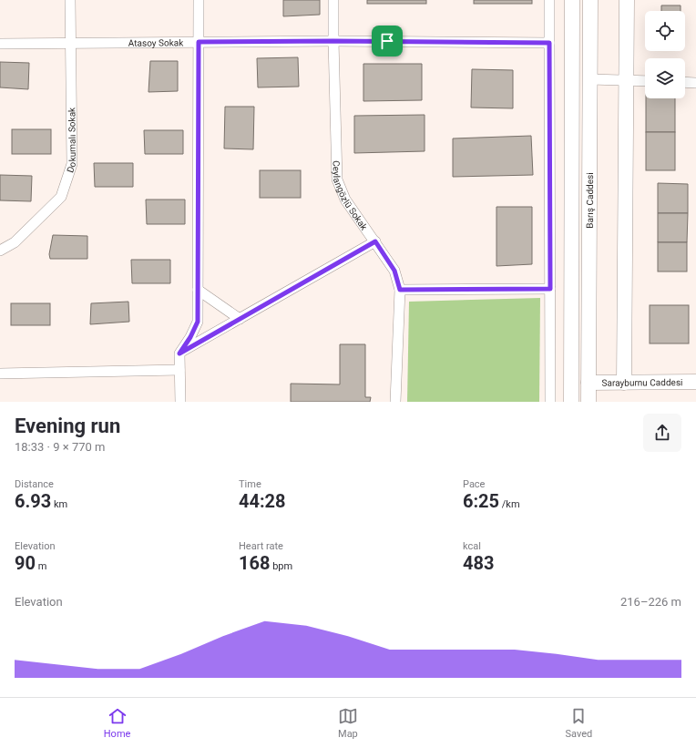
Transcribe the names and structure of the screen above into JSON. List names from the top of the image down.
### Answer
{
  "streets": {
    "main road": ["Barış Caddesi", "Sarayburnu Caddesi"],
    "street": ["Atasoy Sokak", "Dokumalı Sokak", "Ceylangözlü Sokak"]
  },
  "crossings": [
    ["Atasoy Sokak", "Dokumalı Sokak"],
    ["Atasoy Sokak", "Ceylangözlü Sokak"],
    ["Barış Caddesi", "Sarayburnu Caddesi"]
  ],
  "page": {
    "heading": ["Evening run", "18:33 · 9 × 770 m"],
    "stats": [
      ["Distance", "6.93 km"],
      ["Time", "44:28"],
      ["Pace", "6:25 /km"],
      ["Elevation", "90 m"],
      ["Heart rate", "168 bpm"],
      ["kcal", "483"]
    ],
    "chart": ["Elevation", "216–226 m"],
    "tabs": ["Home", "Map", "Saved"]
  }
}
